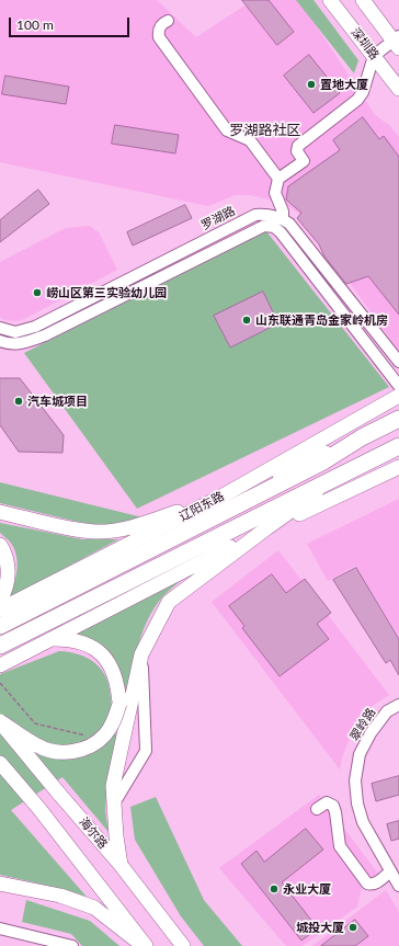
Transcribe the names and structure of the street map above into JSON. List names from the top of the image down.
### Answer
{
  "streets": {
    "highway": ["辽阳东路"],
    "main road": ["深圳路", "海尔路"],
    "street": ["罗湖路", "翠岭路"]
  },
  "districts": ["罗湖路社区"],
  "places": [
    "置地大厦",
    "崂山区第三实验幼儿园",
    "山东联通青岛金家岭机房",
    "汽车城项目",
    "永业大厦",
    "城投大厦"
  ],
  "scale_bar": "100 m"
}
